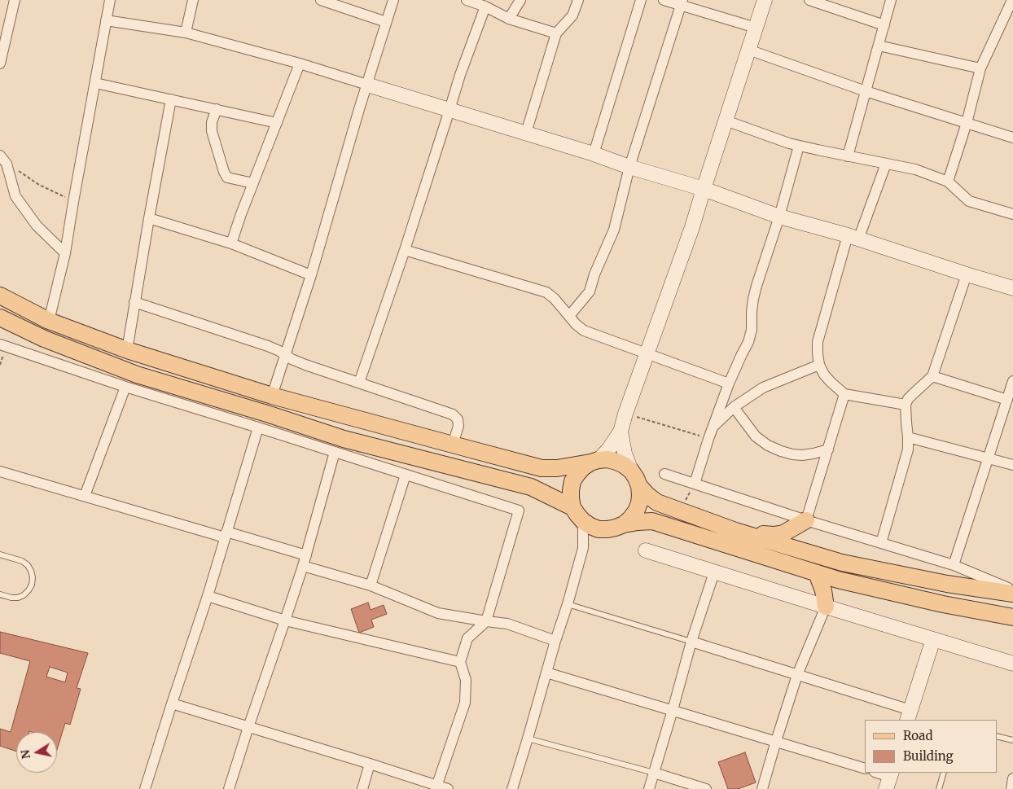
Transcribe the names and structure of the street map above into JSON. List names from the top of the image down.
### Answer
{
  "legend": ["Road", "Building"],
  "north": "left"
}
